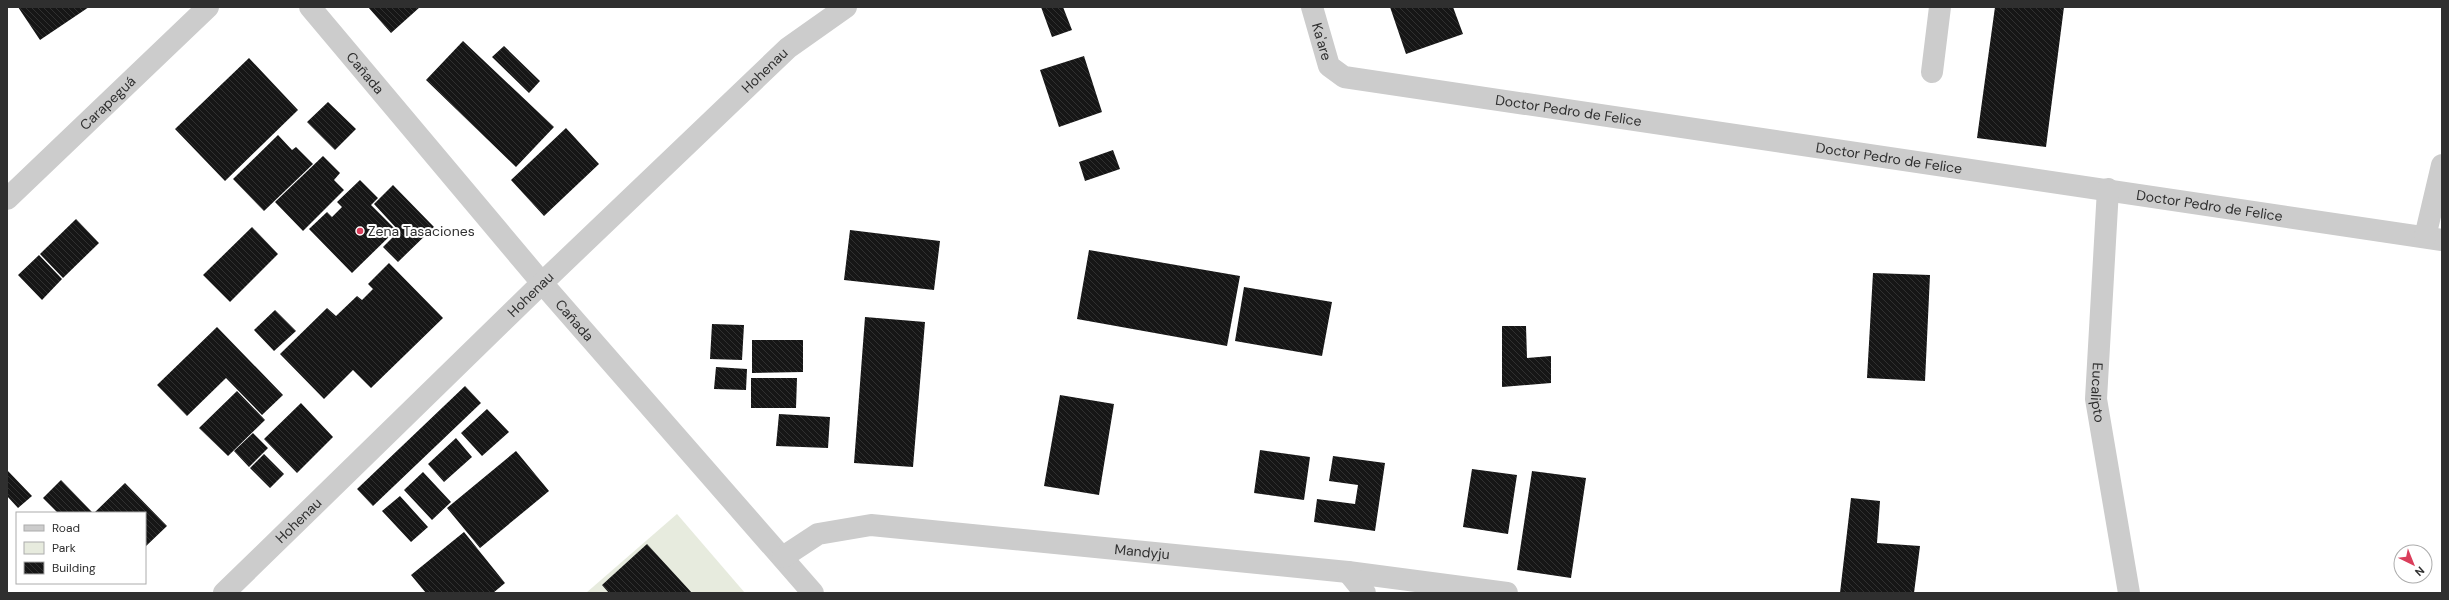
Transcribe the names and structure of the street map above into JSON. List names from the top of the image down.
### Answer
{
  "streets": {
    "street": [
      "Ka'are",
      "Hohenau",
      "Cañada",
      "Carapeguá",
      "Doctor Pedro de Felice",
      "Eucalipto",
      "Mandyju"
    ]
  },
  "crossings": [
    ["Ka'are", "Doctor Pedro de Felice"],
    ["Hohenau", "Cañada"],
    ["Cañada", "Mandyju"],
    ["Doctor Pedro de Felice", "Eucalipto"]
  ],
  "places": ["Zena Tasaciones"],
  "legend": ["Road", "Park", "Building"],
  "north": "bottom right"
}
